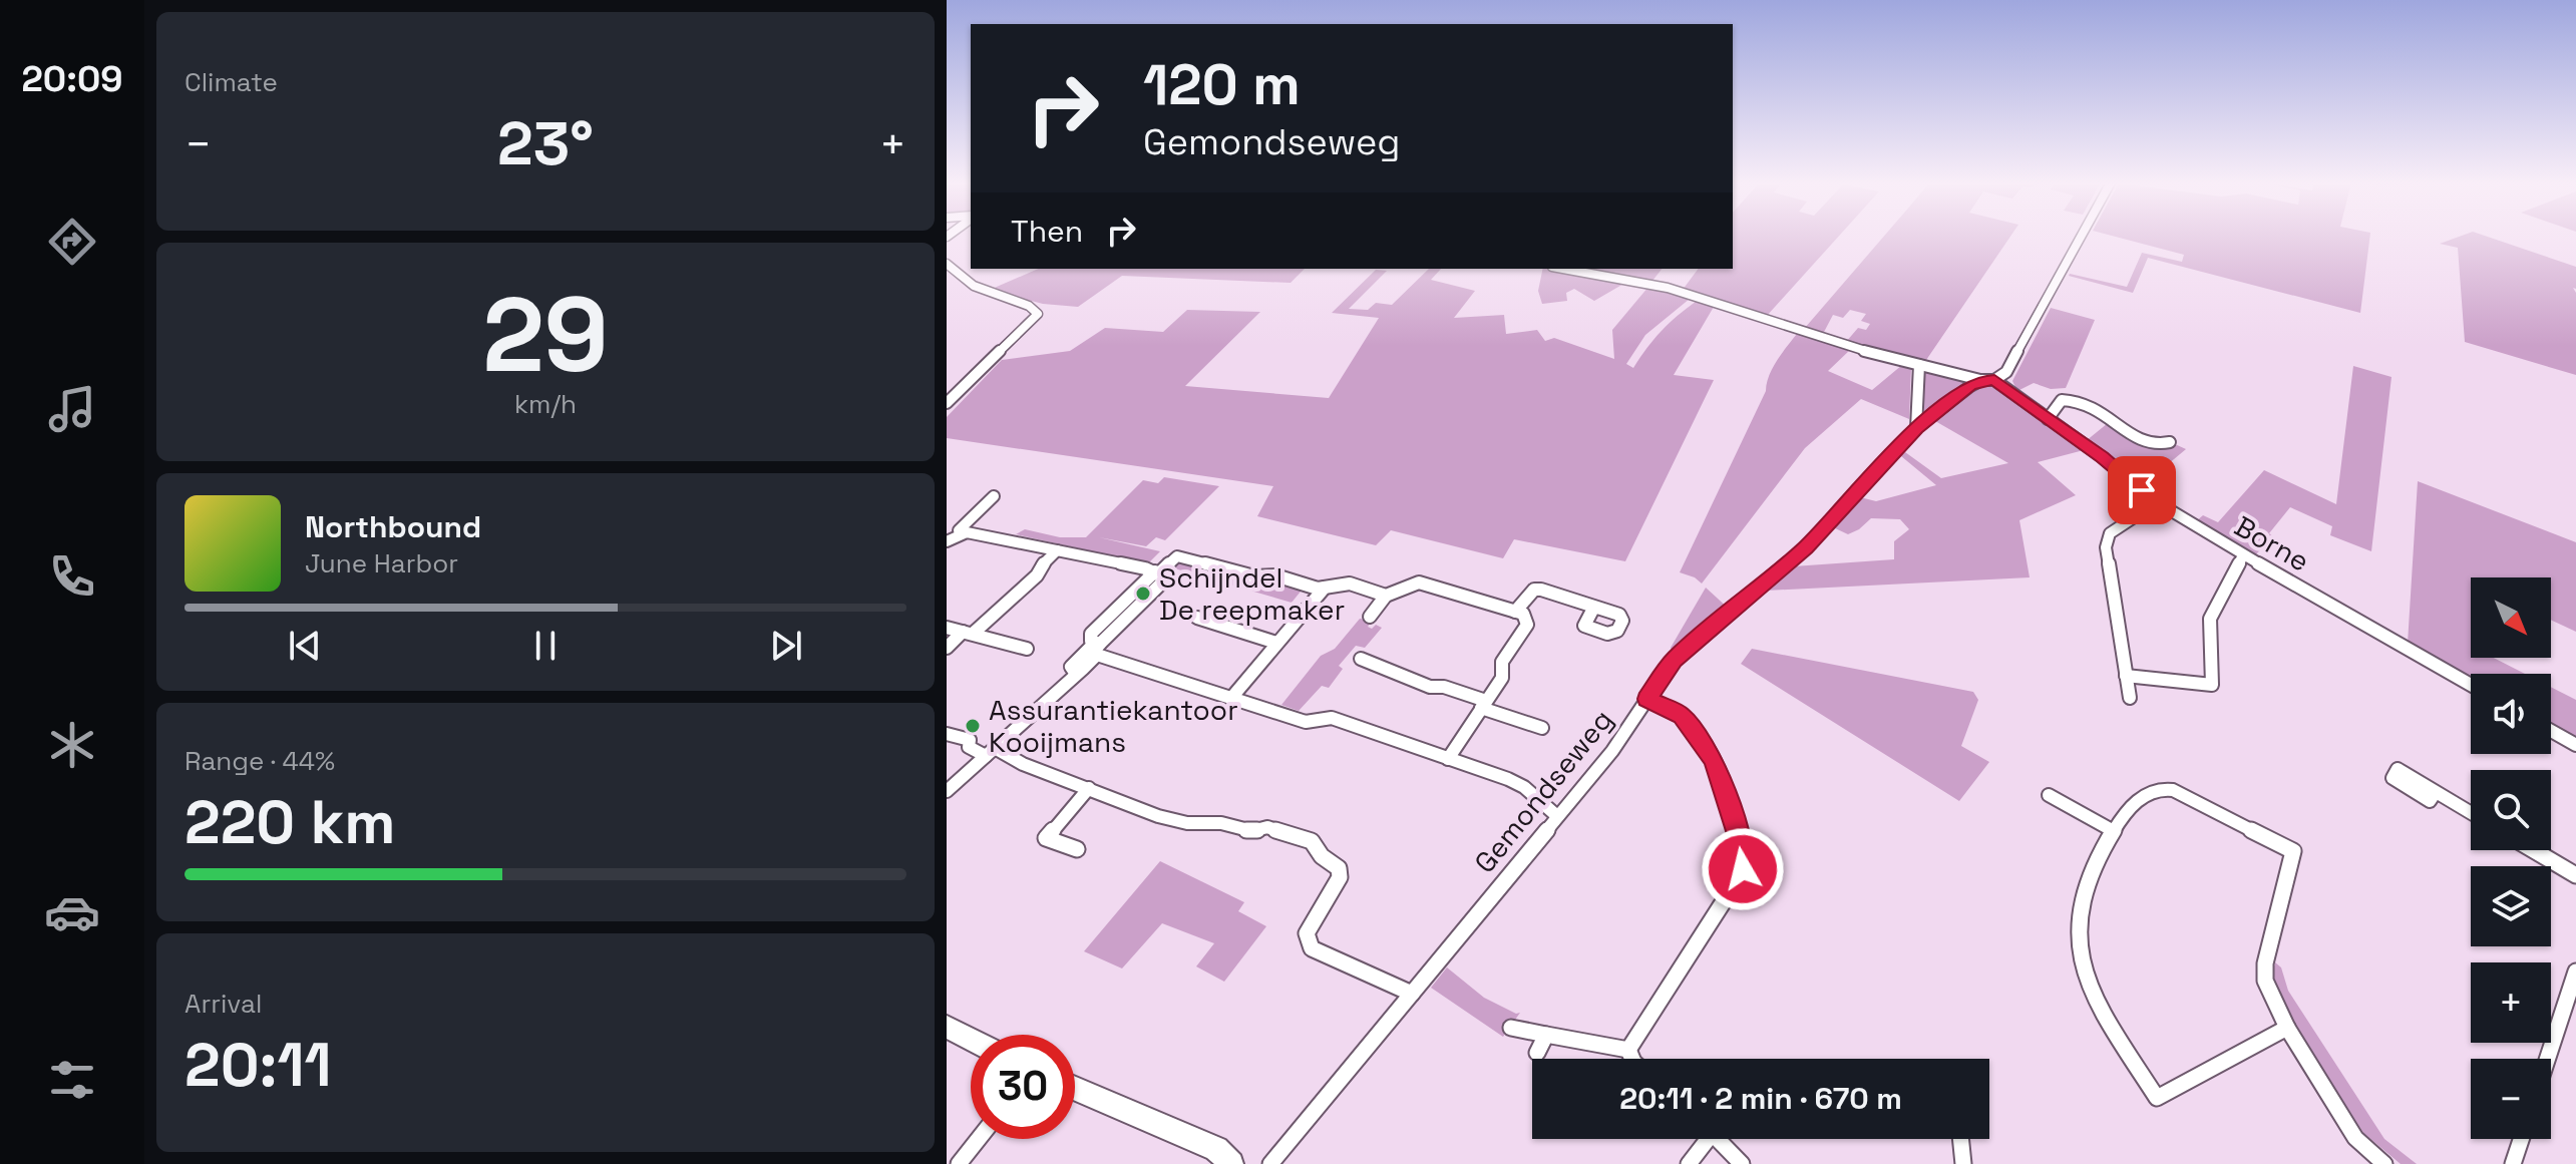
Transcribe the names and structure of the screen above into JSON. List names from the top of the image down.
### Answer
{
  "streets": {
    "street": ["Borne", "Gemondseweg"]
  },
  "places": ["Schijndel De reepmaker", "Assurantiekantoor Kooijmans"],
  "north": "bottom right",
  "page": {
    "tabs": "20:09",
    "tile": [
      "Climate",
      ["29", "km/h"],
      ["Range · 44%", "220 km"],
      ["Arrival", "20:11"]
    ],
    "turn": ["120 m", "Gemondseweg"],
    "heat": ["−", "23°", "+"],
    "then": "Then",
    "song": ["Northbound", "June Harbor"],
    "map_buttons": ["+", "−"],
    "limit": "30",
    "trip": "20:11 · 2 min · 670 m"
  }
}
